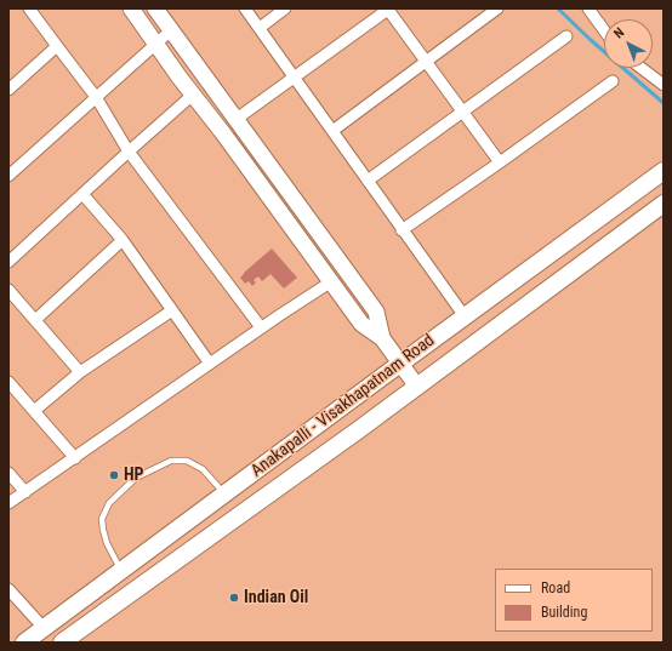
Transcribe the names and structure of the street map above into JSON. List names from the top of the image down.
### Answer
{
  "streets": {
    "main road": ["Anakapalli - Visakhapatnam Road"]
  },
  "places": ["HP", "Indian Oil"],
  "legend": ["Road", "Building"],
  "north": "top left"
}
